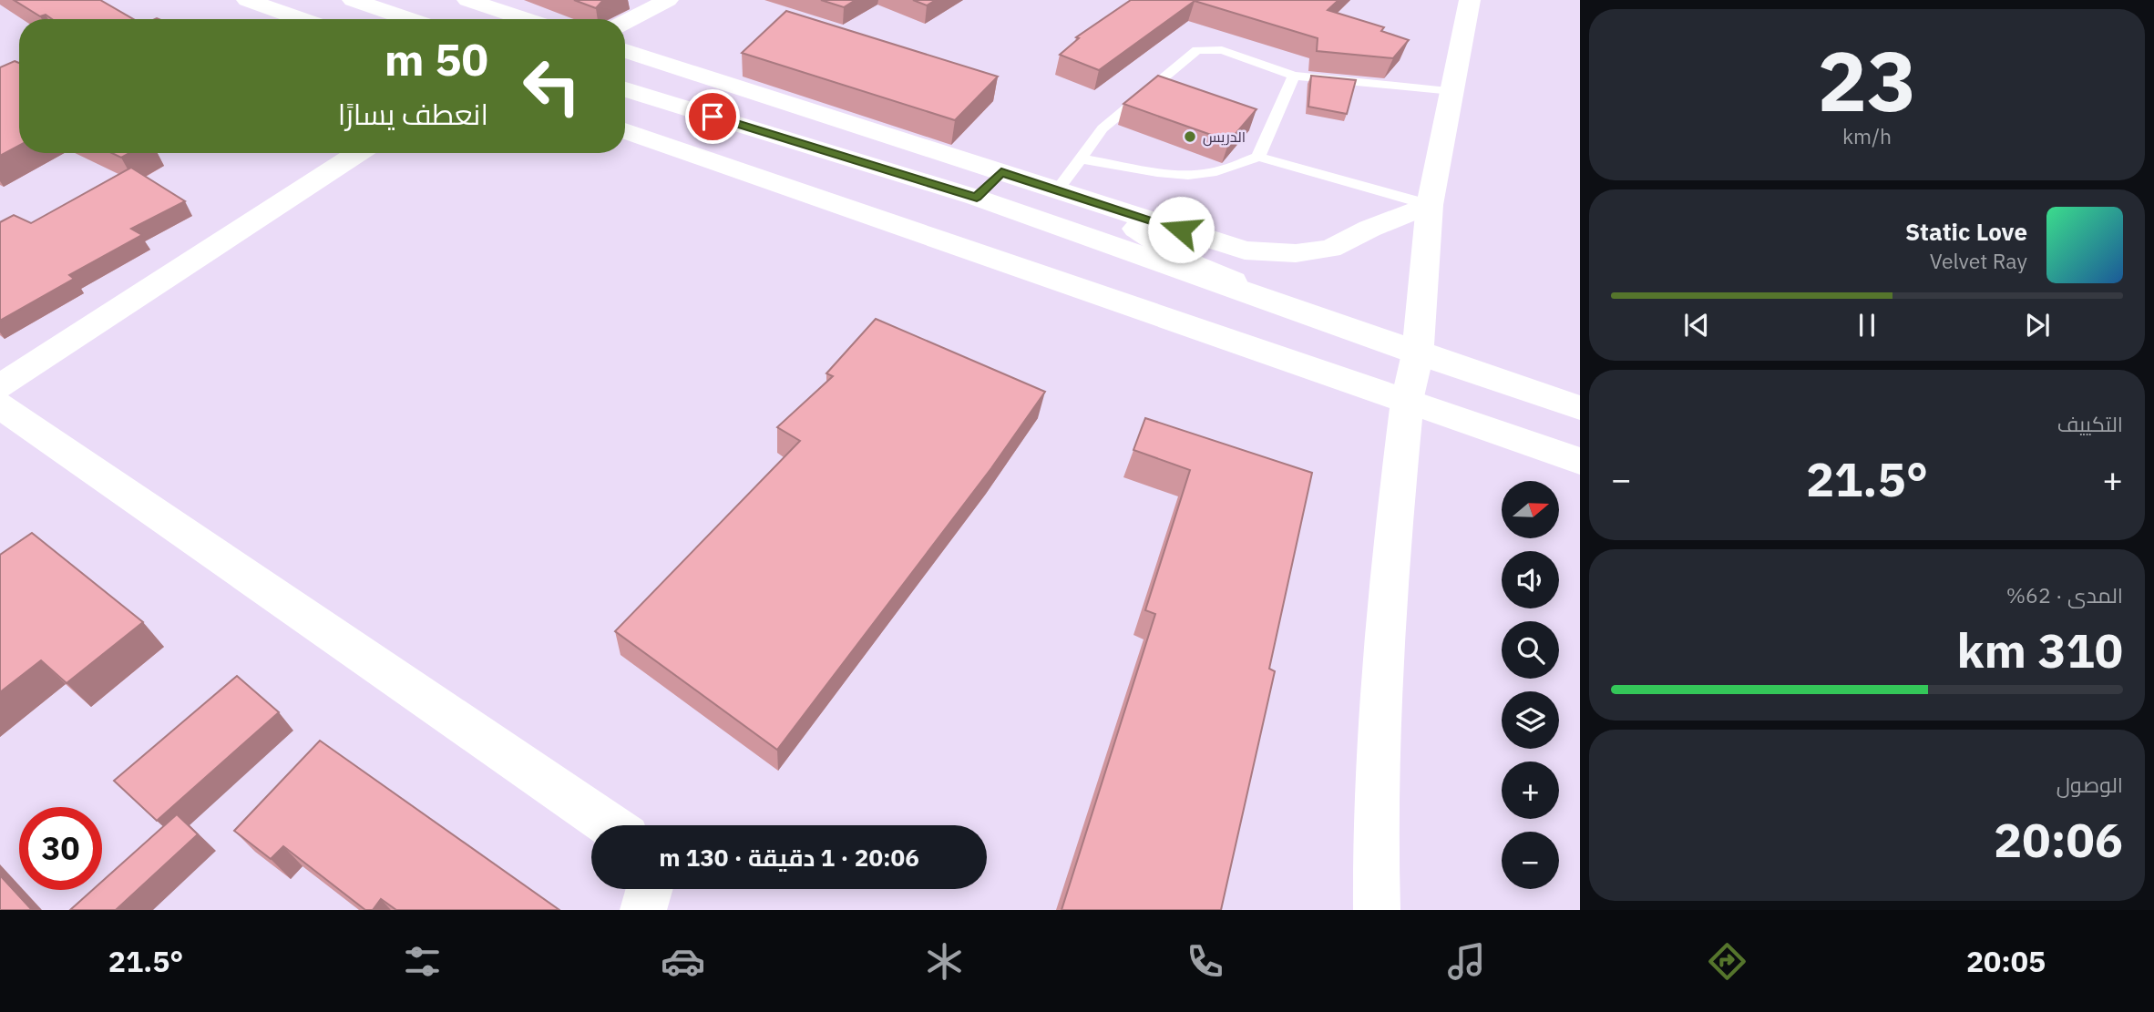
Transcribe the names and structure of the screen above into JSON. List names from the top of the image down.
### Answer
{
  "places": ["الدريس"],
  "north": "right",
  "page": {
    "tile": [
      ["23", "km/h"],
      "التكييف",
      ["المدى · 62%", "310 km"],
      ["الوصول", "20:06"]
    ],
    "turn": ["50 m", "انعطف يسارًا"],
    "song": ["Static Love", "Velvet Ray"],
    "heat": ["−", "21.5°", "+"],
    "map_buttons": ["+", "−"],
    "limit": "30",
    "trip": "20:06 · 1 دقيقة · 130 m",
    "tabs": ["20:05", "21.5°"]
  }
}
